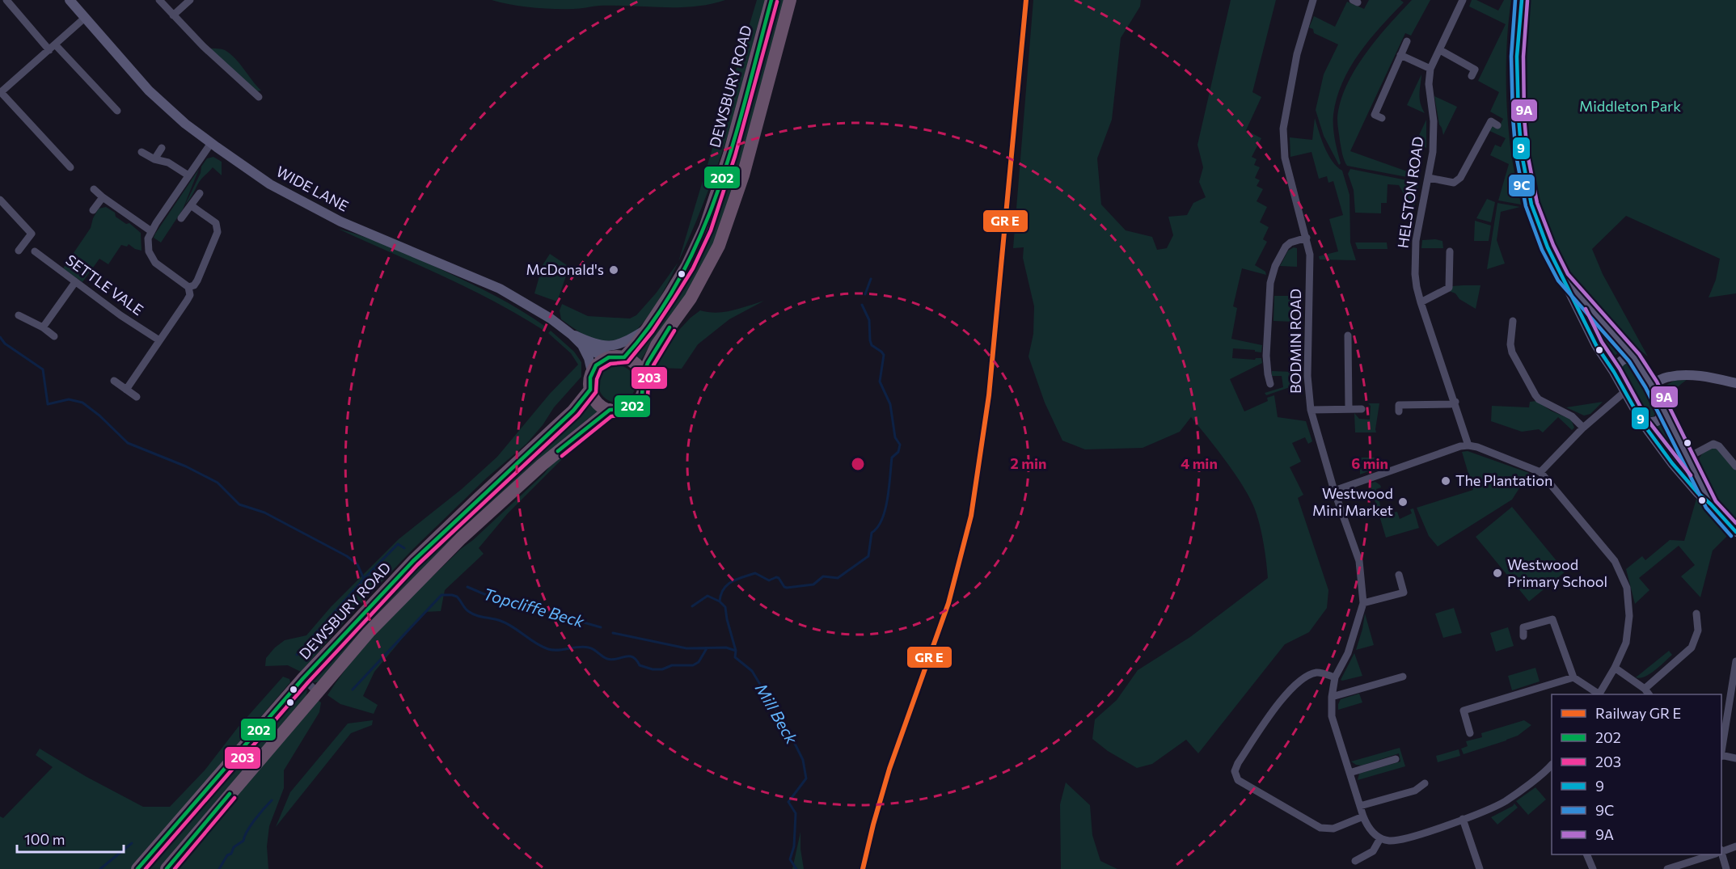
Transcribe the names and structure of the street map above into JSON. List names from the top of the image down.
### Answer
{
  "streets": {
    "highway": ["DEWSBURY ROAD"],
    "street": [
      "WIDE LANE",
      "HELSTON ROAD",
      "SETTLE VALE",
      "BODMIN ROAD"
    ]
  },
  "crossings": [
    ["DEWSBURY ROAD", "WIDE LANE"]
  ],
  "water": ["Topcliffe Beck", "Mill Beck"],
  "parks": ["Middleton Park"],
  "places": [
    "McDonald's",
    "The Plantation",
    "Westwood Mini Market",
    "Westwood Primary School"
  ],
  "lines": [
    "transit line 202",
    "transit line 9",
    "transit line 9C",
    "transit line 9A",
    "transit line 203"
  ],
  "legend": [
    "Railway GR E",
    "202",
    "203",
    "9",
    "9C",
    "9A"
  ],
  "scale_bar": "100 m",
  "rings": ["2 min", "4 min", "6 min"]
}
